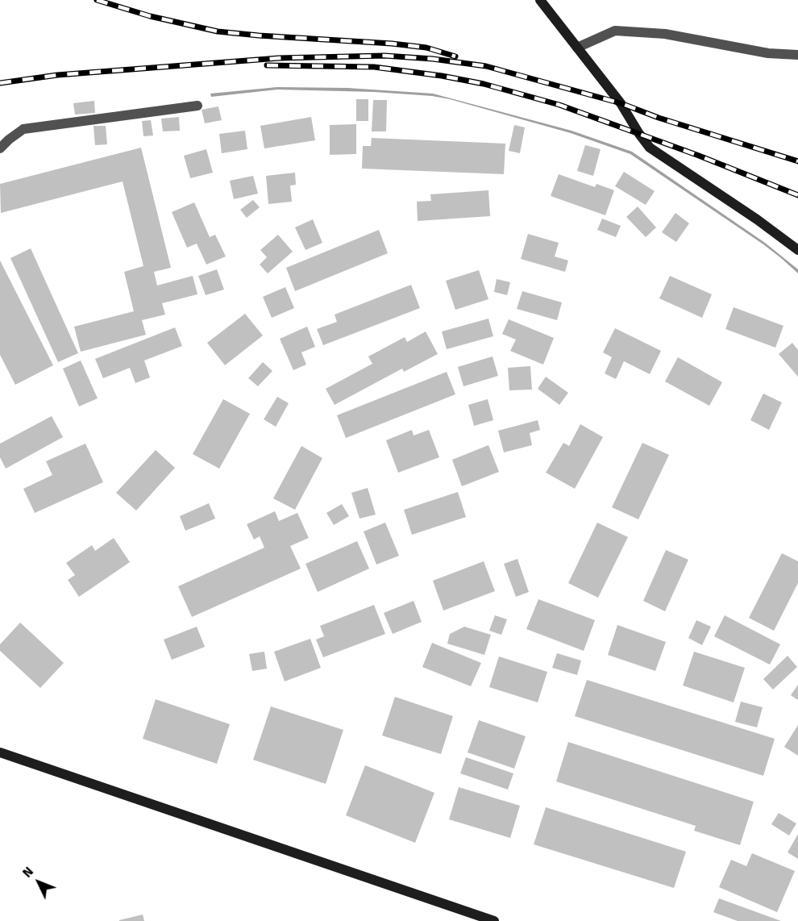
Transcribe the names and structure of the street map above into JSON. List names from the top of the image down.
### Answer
{
  "north": "top left"
}
